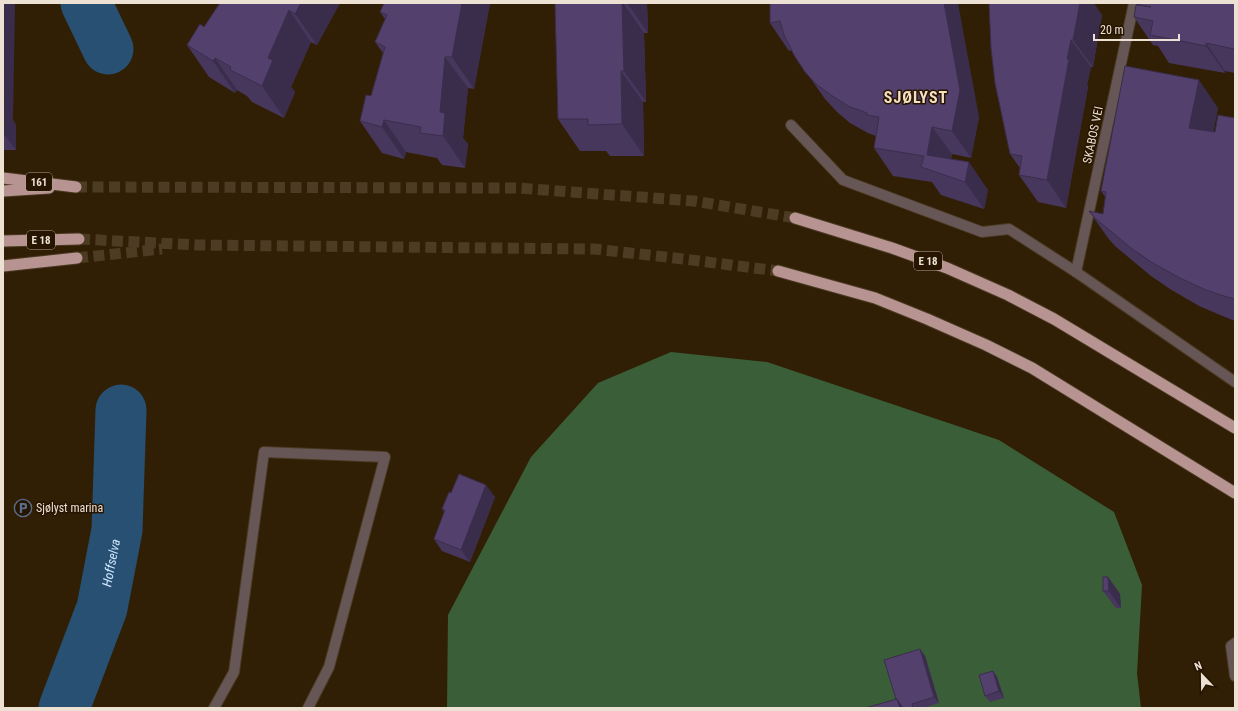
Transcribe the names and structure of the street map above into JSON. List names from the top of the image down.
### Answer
{
  "streets": {
    "highway": ["161", "E 18"],
    "street": ["SKABOS VEI"]
  },
  "districts": ["SJØLYST"],
  "water": ["Hoffselva"],
  "places": {
    "parking": ["Sjølyst marina"]
  },
  "scale_bar": "20 m",
  "north": "top"
}
